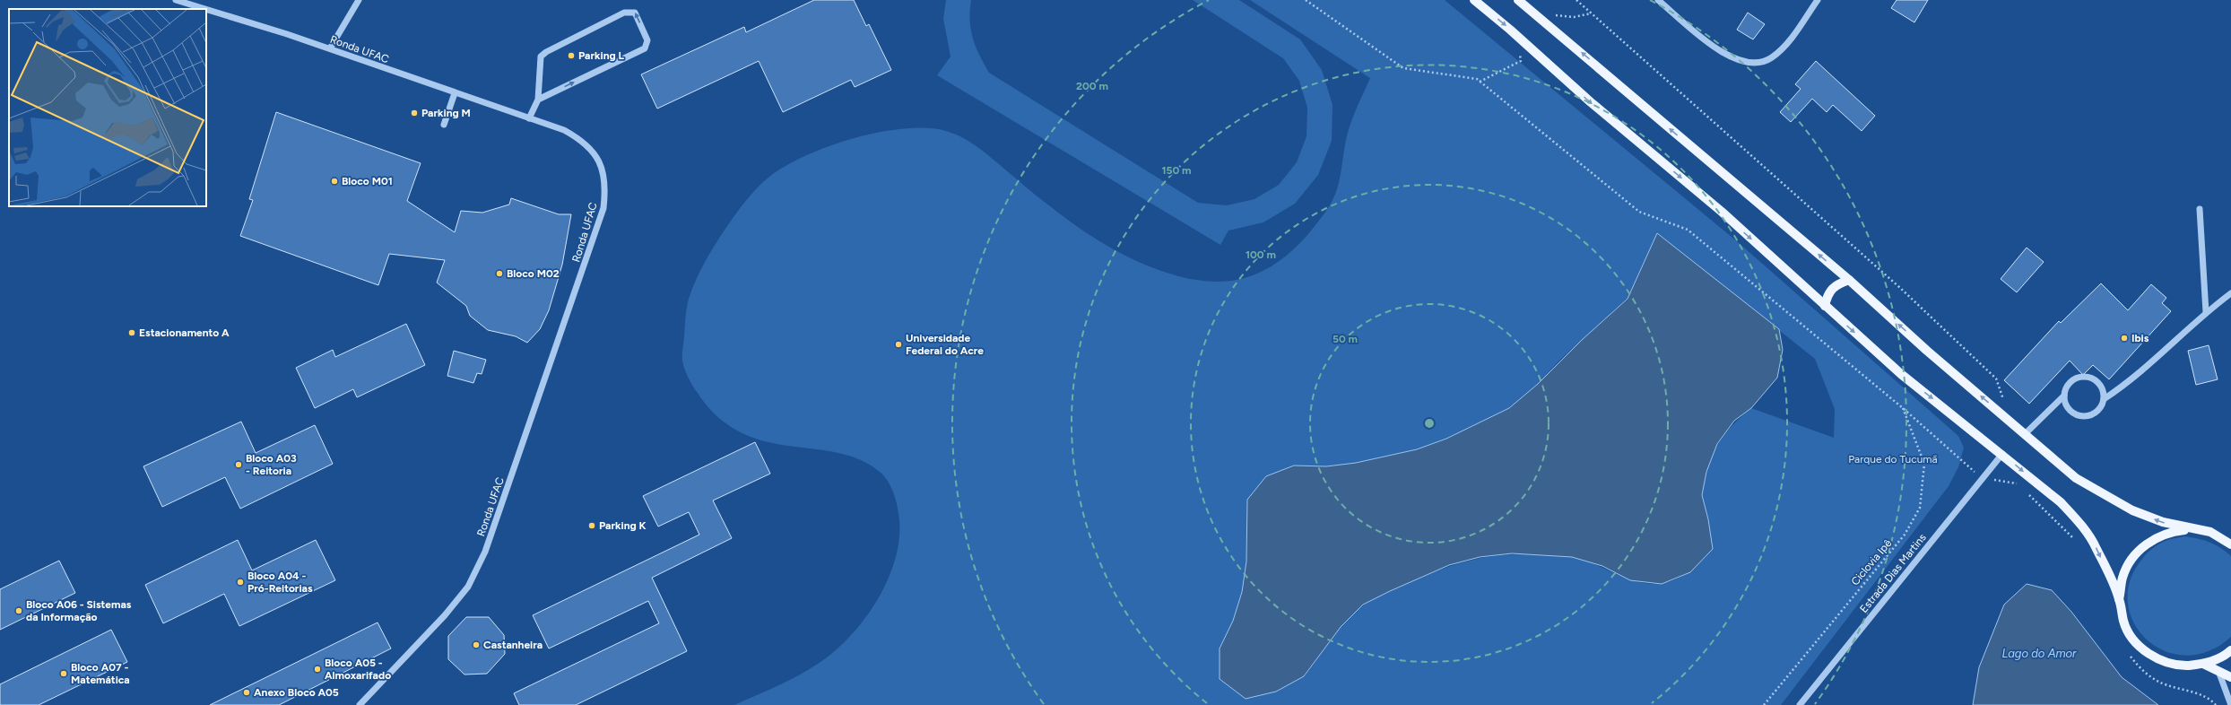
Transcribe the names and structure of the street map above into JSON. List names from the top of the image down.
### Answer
{
  "streets": {
    "street": ["Ronda UFAC", "Estrada Dias Martins"],
    "path": ["Ciclovia Ipê"]
  },
  "water": ["Lago do Amor"],
  "parks": ["Parque do Tucumã"],
  "places": [
    "Parking L",
    "Parking M",
    "Bloco M01",
    "Bloco M02",
    "Estacionamento A",
    "Ibis",
    "Universidade Federal do Acre",
    "Bloco A03 - Reitoria",
    "Parking K",
    "Bloco A04 - Pró-Reitorias",
    "Bloco A06 - Sistemas da Informação",
    "Castanheira",
    "Bloco A05 - Almoxarifado",
    "Bloco A07 - Matemática",
    "Anexo Bloco A05"
  ],
  "rings": [
    "200 m",
    "150 m",
    "100 m",
    "50 m"
  ]
}
